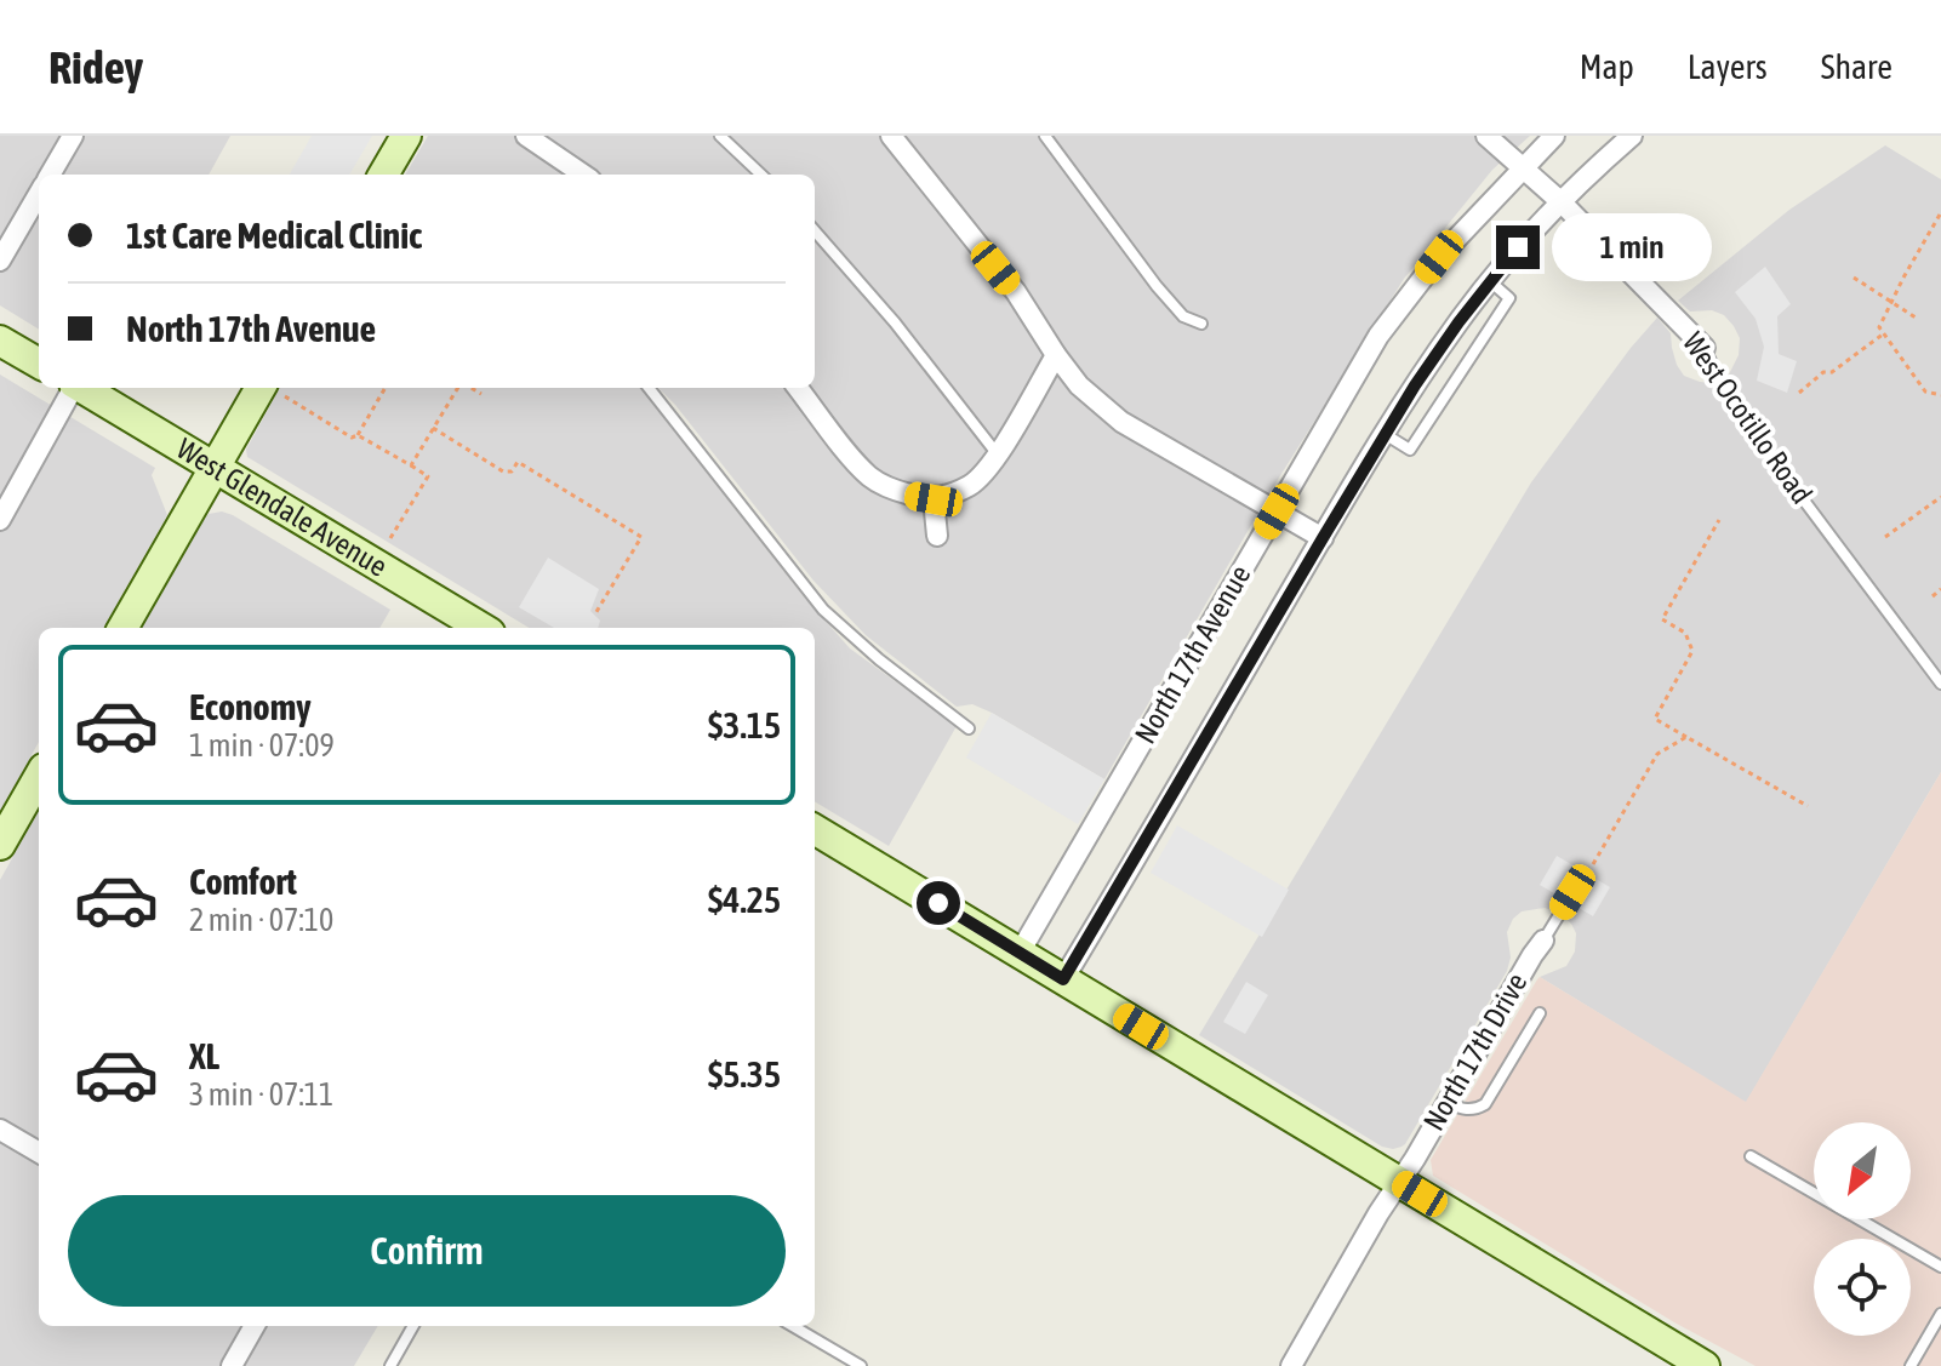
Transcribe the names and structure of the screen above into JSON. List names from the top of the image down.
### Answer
{
  "streets": {
    "main road": ["West Glendale Avenue"],
    "street": ["West Ocotillo Road", "North 17th Avenue", "North 17th Drive"]
  },
  "crossings": [
    ["West Ocotillo Road", "North 17th Avenue"]
  ],
  "north": "bottom left",
  "page": {
    "header": "Ridey",
    "nav": ["Map", "Layers", "Share"],
    "banner": ["1st Care Medical Clinic", "North 17th Avenue"],
    "bubble": "1 min",
    "list": [
      {
        "name": "Economy",
        "note": "1 min · 07:09",
        "value": "$3.15"
      },
      {
        "name": "Comfort",
        "note": "2 min · 07:10",
        "value": "$4.25"
      },
      {
        "name": "XL",
        "note": "3 min · 07:11",
        "value": "$5.35"
      }
    ],
    "buttons": "Confirm"
  }
}
